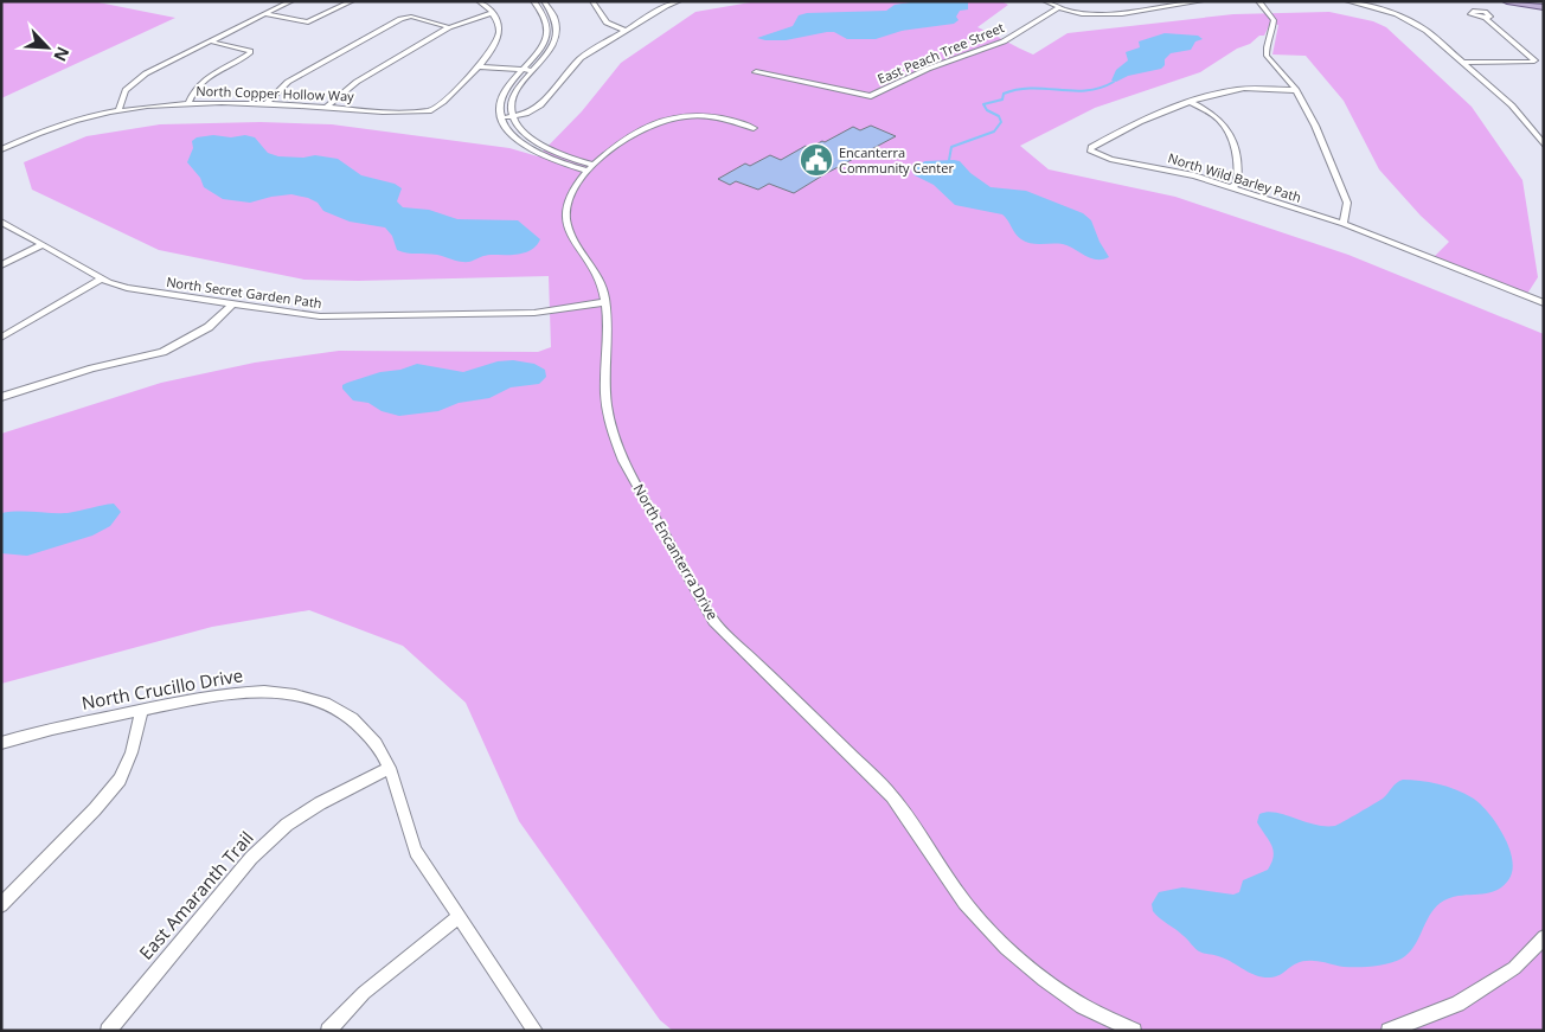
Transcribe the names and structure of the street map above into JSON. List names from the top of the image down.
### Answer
{
  "streets": {
    "street": [
      "East Peach Tree Street",
      "North Copper Hollow Way",
      "North Wild Barley Path",
      "North Secret Garden Path",
      "North Encanterra Drive",
      "North Crucillo Drive",
      "East Amaranth Trail"
    ]
  },
  "crossings": [
    ["North Secret Garden Path", "North Encanterra Drive"],
    ["North Crucillo Drive", "East Amaranth Trail"]
  ],
  "places": {
    "public building": ["Encanterra Community Center"]
  },
  "north": "bottom right"
}
